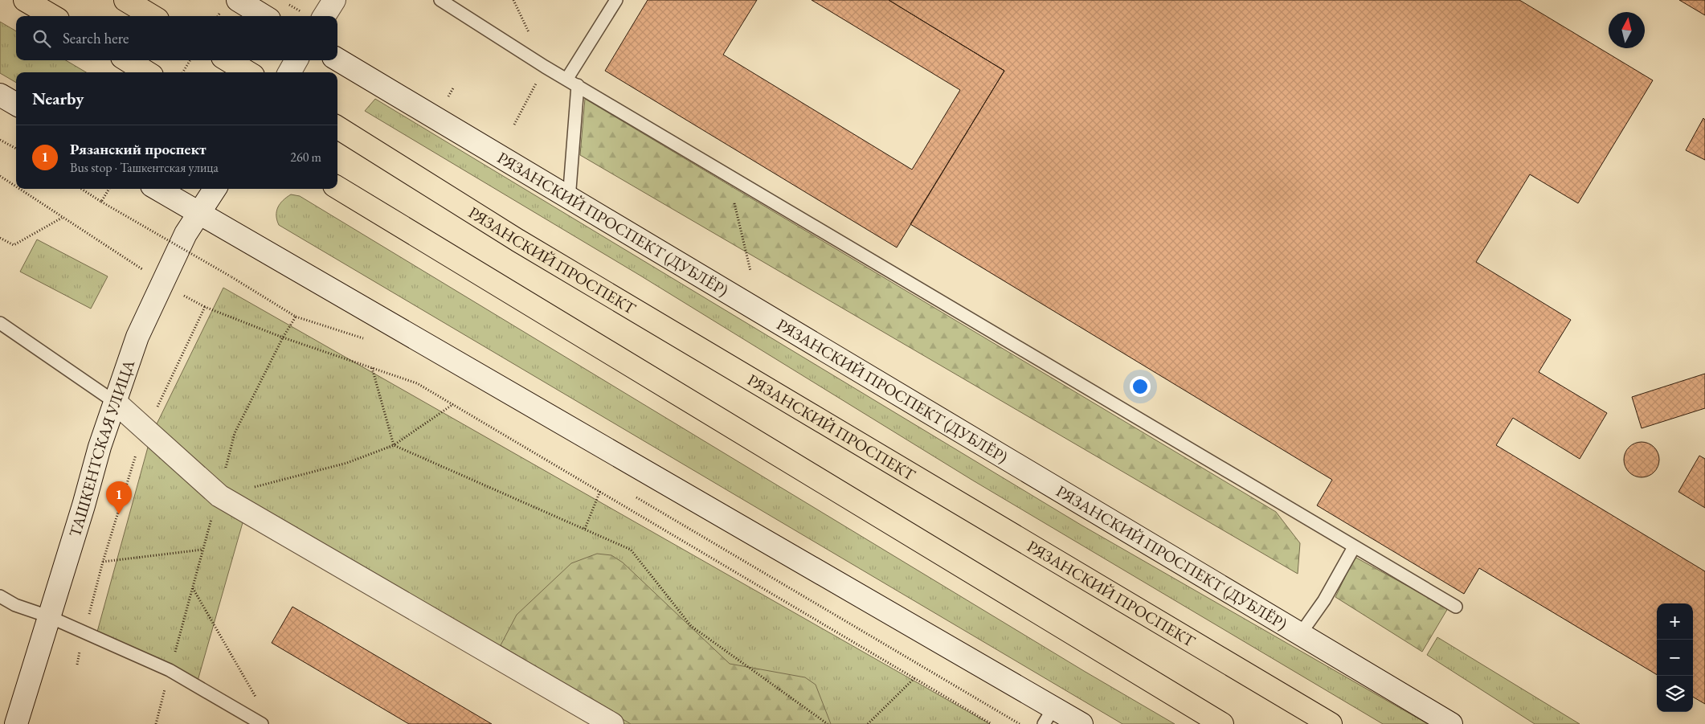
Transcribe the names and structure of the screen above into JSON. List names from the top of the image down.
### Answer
{
  "streets": {
    "main road": ["РЯЗАНСКИЙ ПРОСПЕКТ"],
    "street": ["РЯЗАНСКИЙ ПРОСПЕКТ (ДУБЛЁР)", "ТАШКЕНТСКАЯ УЛИЦА"]
  },
  "north": "top",
  "page": {
    "search": "Search here",
    "heading": "Nearby",
    "list": [
      {
        "mark": "1",
        "name": "Рязанский проспект",
        "note": "Bus stop · Ташкентская улица",
        "value": "260 m"
      }
    ],
    "pins": "1",
    "map_buttons": ["+", "−"]
  }
}
